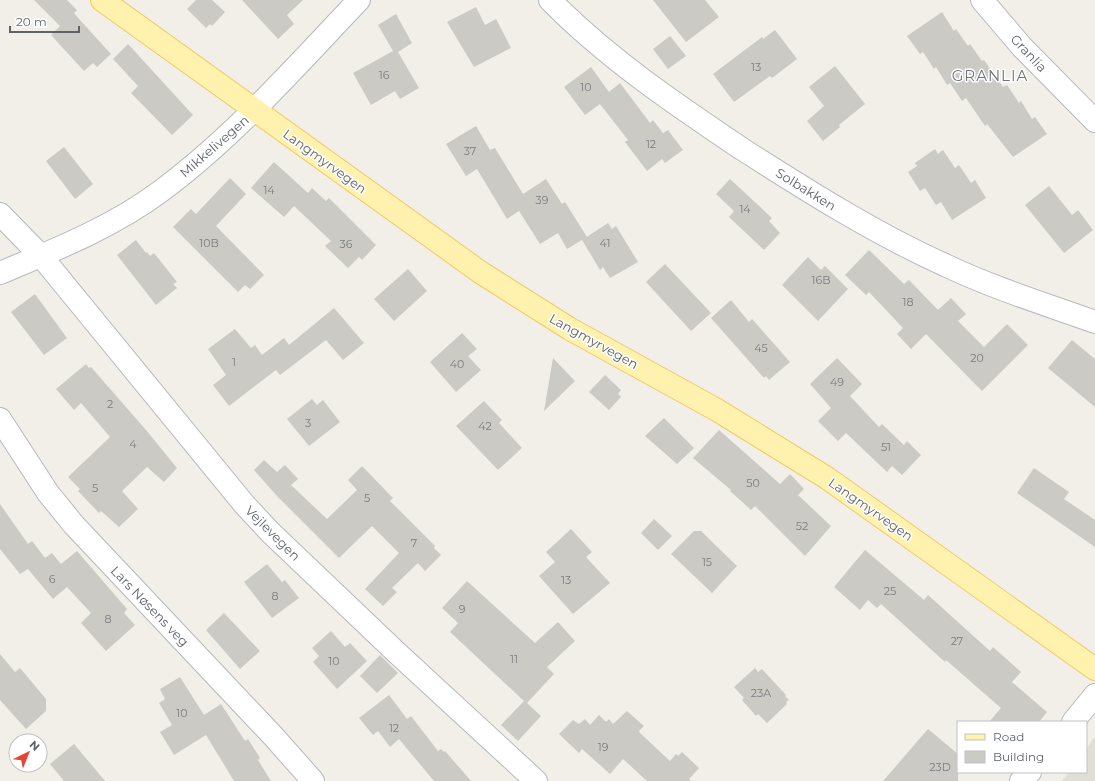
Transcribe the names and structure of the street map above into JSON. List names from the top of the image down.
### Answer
{
  "streets": {
    "main road": ["Langmyrvegen"],
    "street": [
      "Granlia",
      "Mikkelivegen",
      "Solbakken",
      "Vejlevegen",
      "Lars Nøsens veg"
    ]
  },
  "crossings": [
    ["Mikkelivegen", "Langmyrvegen"],
    ["Mikkelivegen", "Vejlevegen"]
  ],
  "districts": ["GRANLIA"],
  "house_numbers": [
    "13",
    "16",
    "10",
    "12",
    "37",
    "14",
    "39",
    "14",
    "10B",
    "41",
    "36",
    "16B",
    "18",
    "45",
    "20",
    "1",
    "40",
    "49",
    "2",
    "3",
    "42",
    "4",
    "51",
    "50",
    "5",
    "5",
    "52",
    "7",
    "15",
    "6",
    "13",
    "25",
    "8",
    "9",
    "8",
    "27",
    "11",
    "10",
    "23A",
    "10",
    "12",
    "19",
    "23D"
  ],
  "legend": ["Road", "Building"],
  "scale_bar": "20 m",
  "north": "top right"
}
